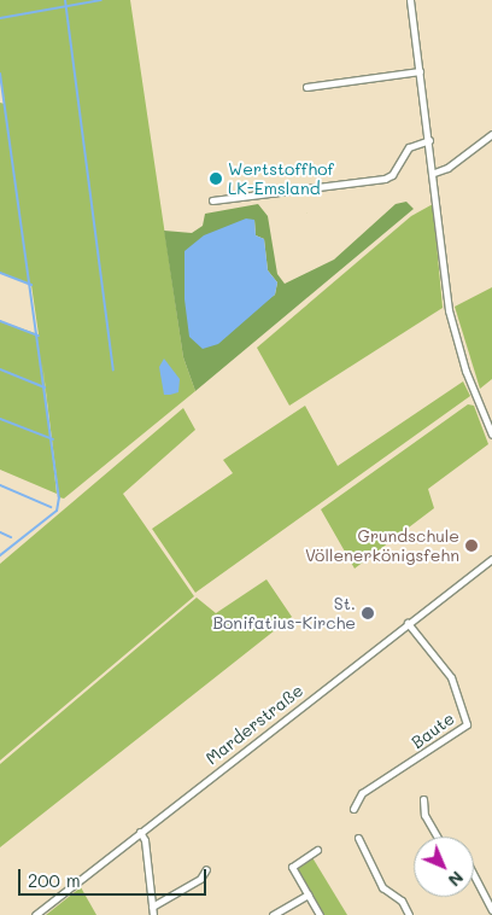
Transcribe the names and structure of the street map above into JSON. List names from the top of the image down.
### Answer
{
  "streets": {
    "street": ["Marderstraße", "Baute"]
  },
  "crossings": [
    ["Marderstraße", "Baute"]
  ],
  "places": ["Wertstoffhof LK-Emsland", "Grundschule Völlenerkönigsfehn", "St. Bonifatius-Kirche"],
  "scale_bar": "200 m",
  "north": "bottom right"
}
